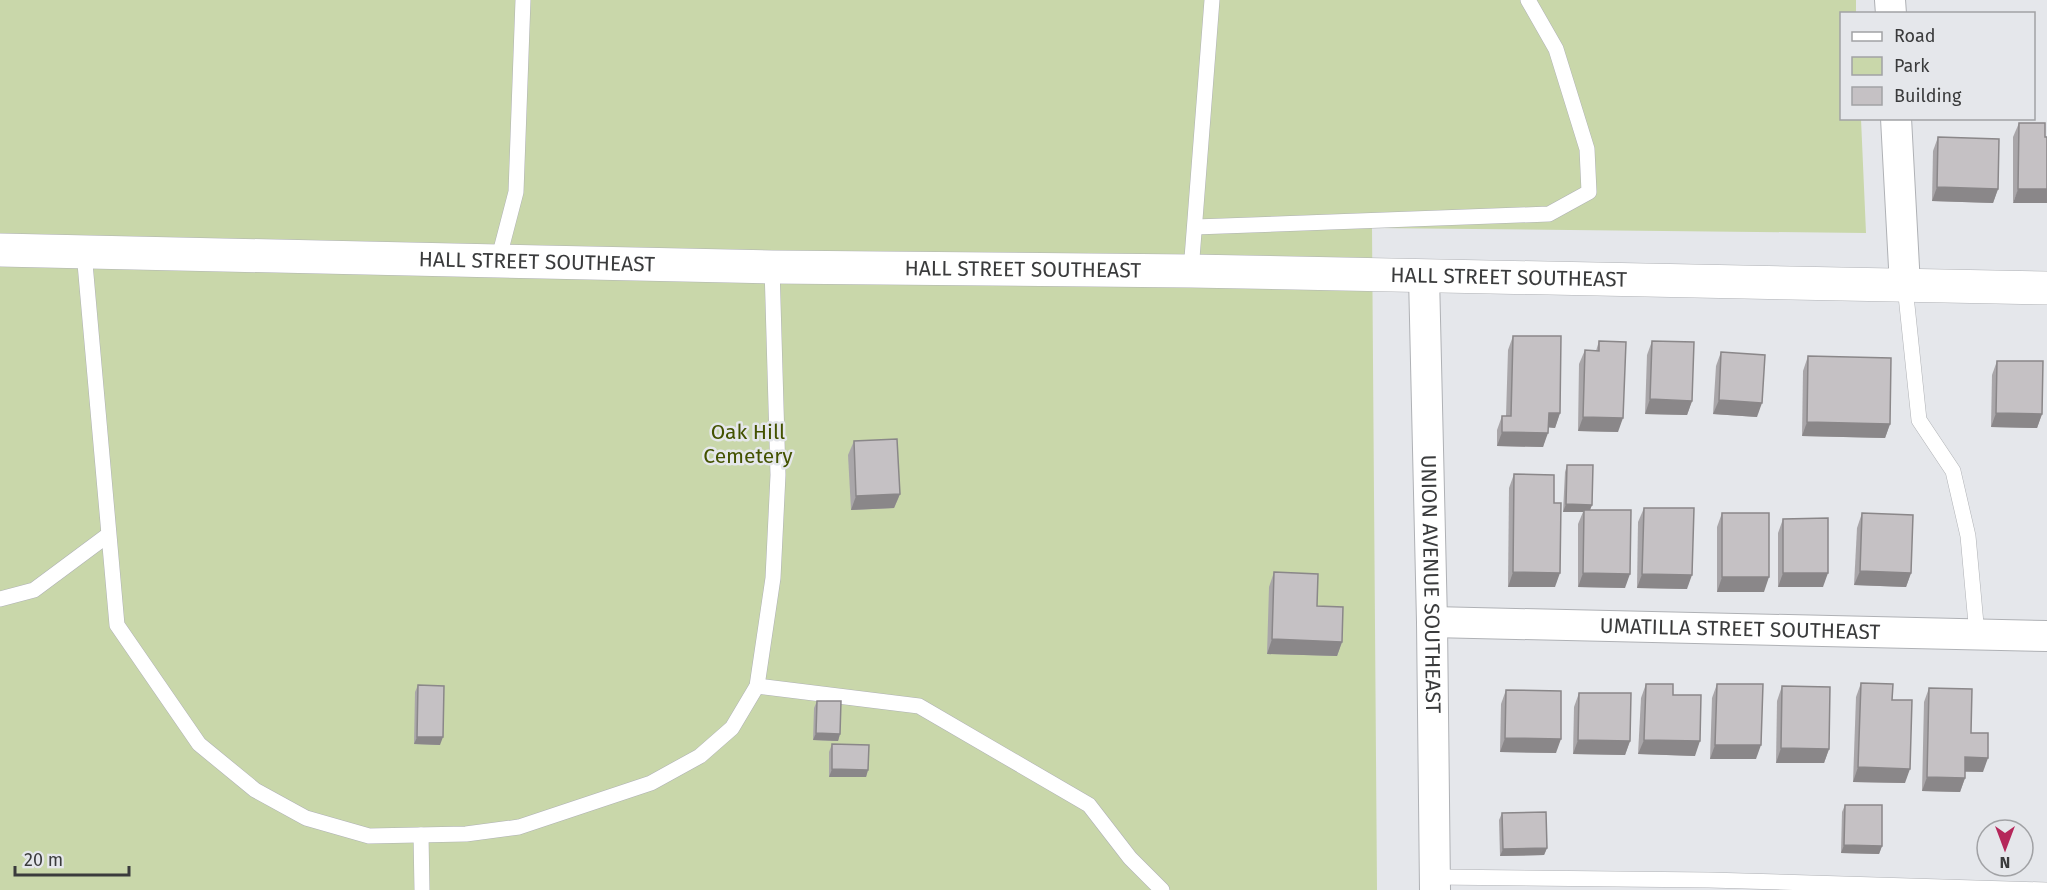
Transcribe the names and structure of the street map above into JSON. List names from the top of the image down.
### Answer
{
  "streets": {
    "main road": ["HALL STREET SOUTHEAST"],
    "street": ["UNION AVENUE SOUTHEAST", "UMATILLA STREET SOUTHEAST"]
  },
  "crossings": [
    ["HALL STREET SOUTHEAST", "UNION AVENUE SOUTHEAST"],
    ["UNION AVENUE SOUTHEAST", "UMATILLA STREET SOUTHEAST"]
  ],
  "parks": ["Oak Hill Cemetery"],
  "legend": ["Road", "Park", "Building"],
  "scale_bar": "20 m",
  "north": "bottom"
}
